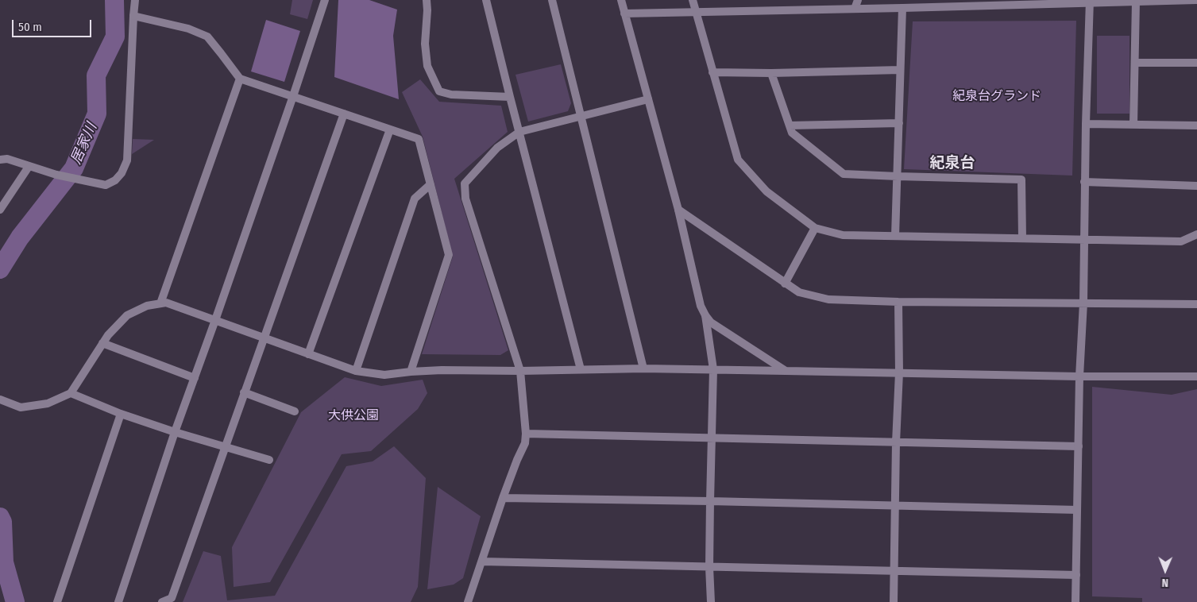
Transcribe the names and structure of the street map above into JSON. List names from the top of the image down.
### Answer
{
  "districts": ["紀泉台"],
  "water": ["居家川"],
  "parks": ["紀泉台グランド", "大供公園"],
  "scale_bar": "50 m",
  "north": "bottom"
}
